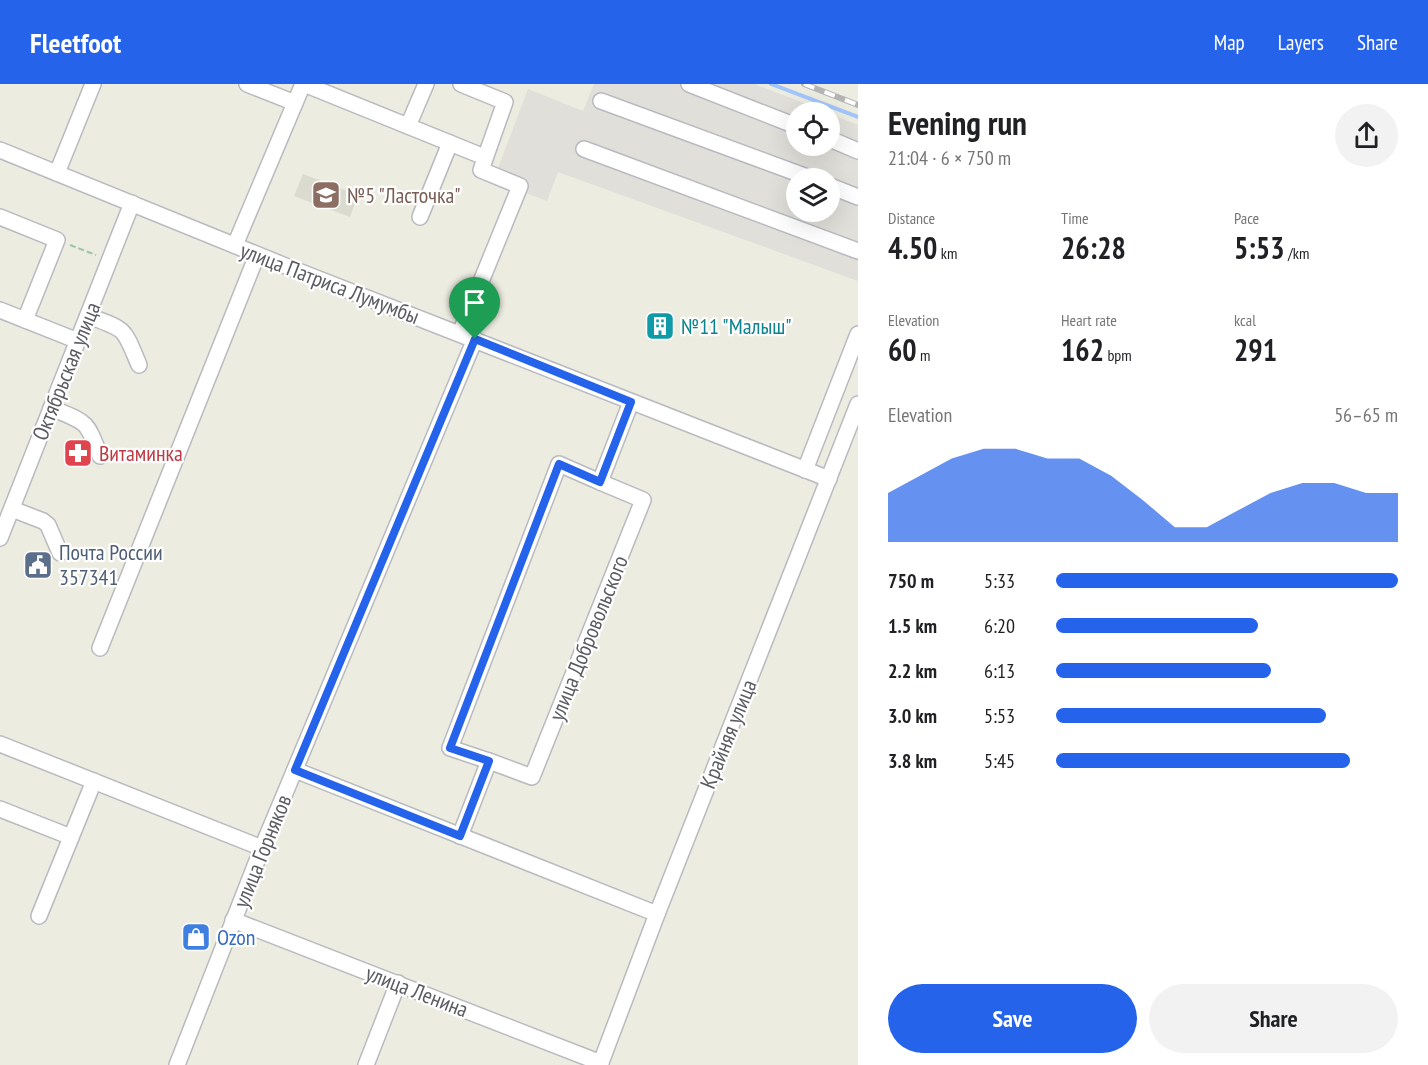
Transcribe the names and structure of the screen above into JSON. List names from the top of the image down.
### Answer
{
  "streets": {
    "street": [
      "улица Патриса Лумумбы",
      "Октябрьская улица",
      "улица Добровольского",
      "Крайняя улица",
      "улица Горняков",
      "улица Ленина"
    ]
  },
  "crossings": [
    ["улица Патриса Лумумбы", "Октябрьская улица"],
    ["улица Патриса Лумумбы", "Крайняя улица"],
    ["улица Патриса Лумумбы", "улица Горняков"],
    ["Крайняя улица", "улица Ленина"],
    ["улица Горняков", "улица Ленина"]
  ],
  "places": {
    "school or university": ["№5 \"Ласточка\""],
    "building": ["№11 \"Малыш\""],
    "pharmacy": ["Витаминка"],
    "public building": ["Почта России 357341"],
    "shop": ["Ozon"]
  },
  "page": {
    "header": "Fleetfoot",
    "nav": ["Map", "Layers", "Share"],
    "heading": ["Evening run", "21:04 · 6 × 750 m"],
    "stats": [
      ["Distance", "4.50 km"],
      ["Time", "26:28"],
      ["Pace", "5:53 /km"],
      ["Elevation", "60 m"],
      ["Heart rate", "162 bpm"],
      ["kcal", "291"]
    ],
    "chart": ["Elevation", "56–65 m"],
    "list": [
      {
        "name": "750 m",
        "note": "5:33"
      },
      {
        "name": "1.5 km",
        "note": "6:20"
      },
      {
        "name": "2.2 km",
        "note": "6:13"
      },
      {
        "name": "3.0 km",
        "note": "5:53"
      },
      {
        "name": "3.8 km",
        "note": "5:45"
      }
    ],
    "buttons": ["Save", "Share"]
  }
}
